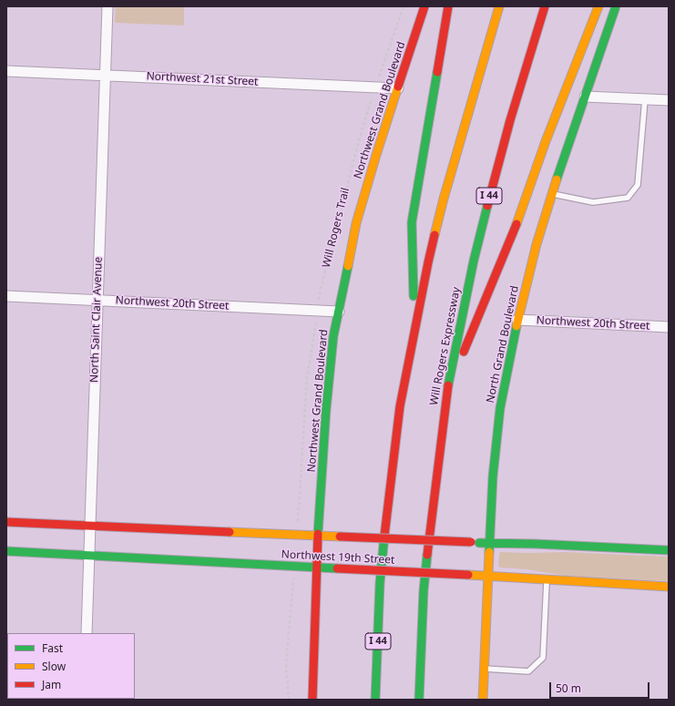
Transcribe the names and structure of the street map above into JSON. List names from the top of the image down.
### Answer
{
  "streets": {
    "main road": [
      "Northwest Grand Boulevard",
      "I 44",
      "North Grand Boulevard",
      "Will Rogers Expressway",
      "Northwest 19th Street"
    ],
    "street": ["Northwest 21st Street", "Northwest 20th Street", "North Saint Clair Avenue"],
    "path": ["Will Rogers Trail"]
  },
  "crossings": [
    ["Northwest 21st Street", "Northwest Grand Boulevard"],
    ["Northwest 21st Street", "North Saint Clair Avenue"],
    ["Northwest Grand Boulevard", "Northwest 20th Street"],
    ["Northwest Grand Boulevard", "Northwest 19th Street"],
    ["Northwest 20th Street", "North Saint Clair Avenue"],
    ["Northwest 20th Street", "North Grand Boulevard"],
    ["North Saint Clair Avenue", "Northwest 19th Street"],
    ["North Grand Boulevard", "Northwest 19th Street"]
  ],
  "legend": ["Fast", "Slow", "Jam"],
  "scale_bar": "50 m"
}
